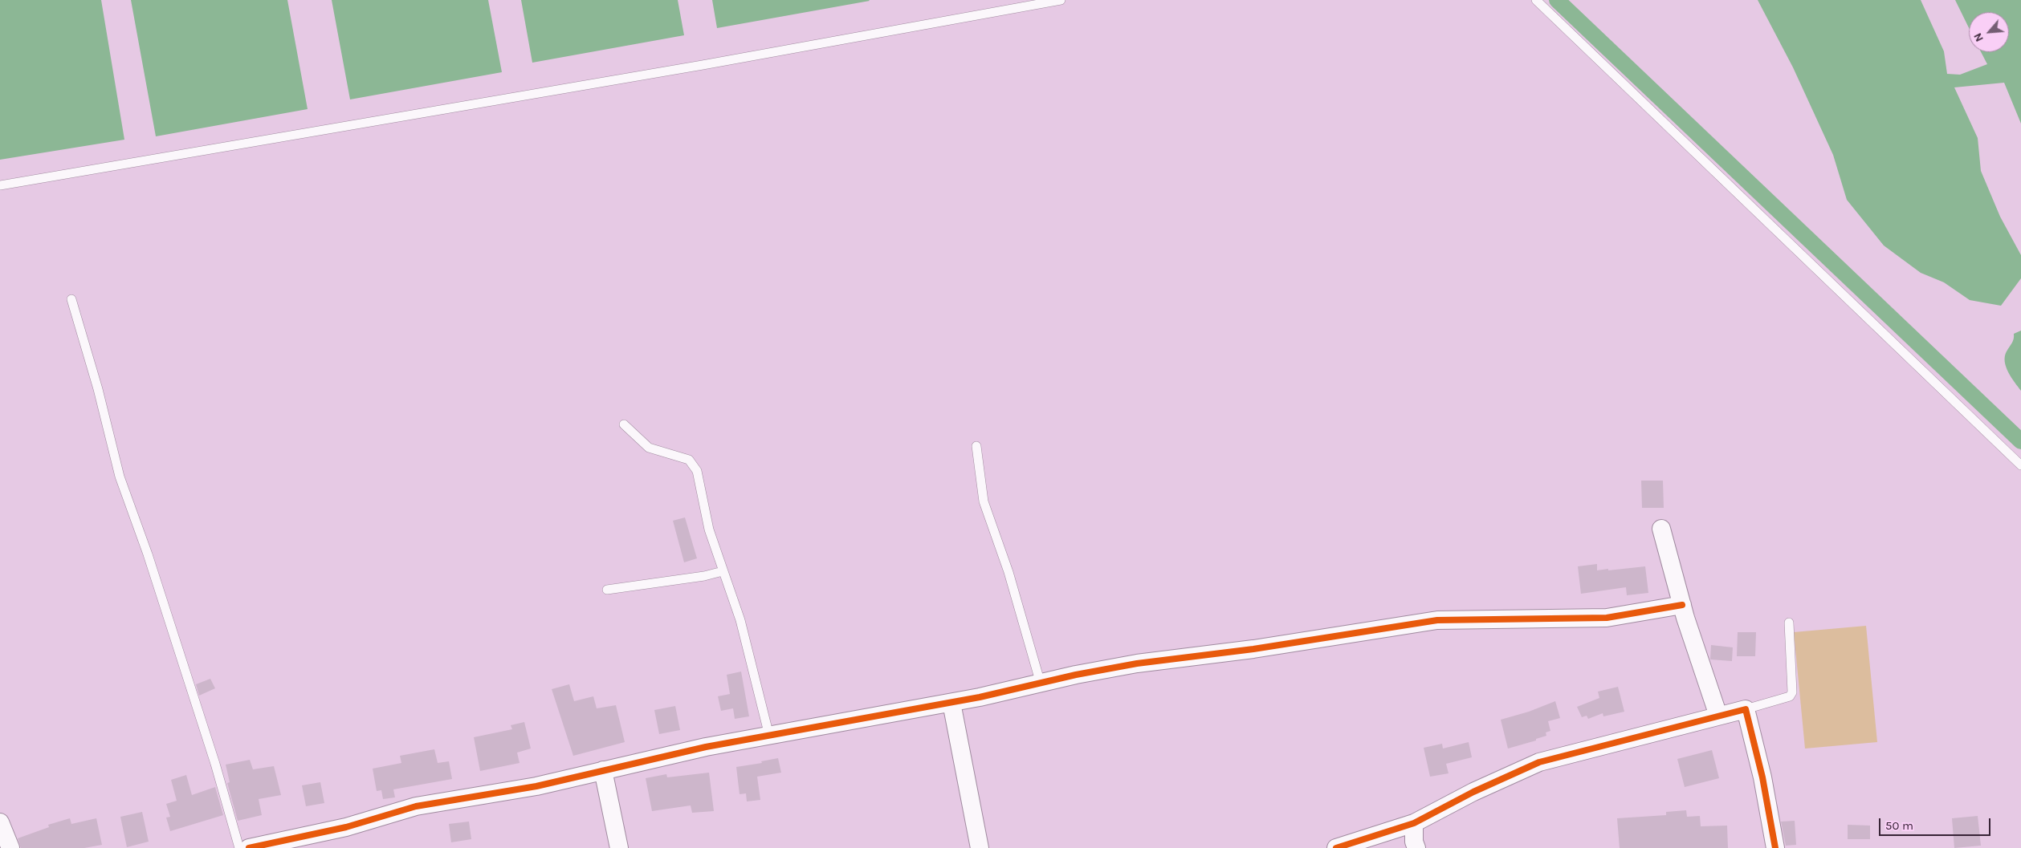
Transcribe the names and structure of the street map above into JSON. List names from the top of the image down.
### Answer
{
  "scale_bar": "50 m",
  "north": "bottom left"
}
